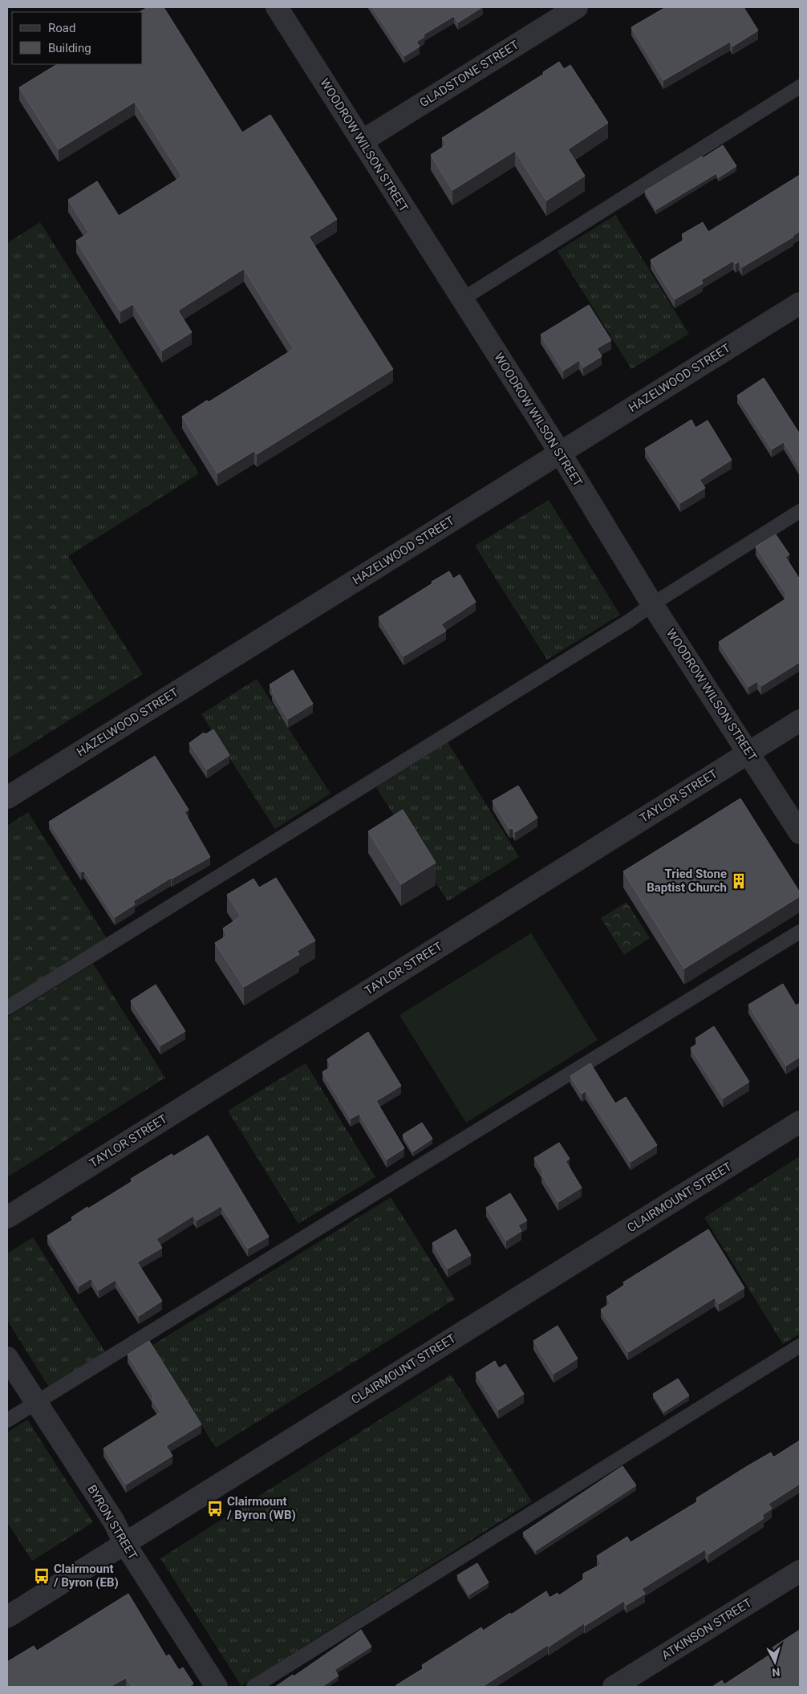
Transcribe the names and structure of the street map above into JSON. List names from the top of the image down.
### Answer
{
  "streets": {
    "street": [
      "GLADSTONE STREET",
      "WOODROW WILSON STREET",
      "HAZELWOOD STREET",
      "TAYLOR STREET",
      "CLAIRMOUNT STREET",
      "BYRON STREET",
      "ATKINSON STREET"
    ]
  },
  "crossings": [
    ["GLADSTONE STREET", "WOODROW WILSON STREET"],
    ["WOODROW WILSON STREET", "HAZELWOOD STREET"],
    ["WOODROW WILSON STREET", "TAYLOR STREET"],
    ["CLAIRMOUNT STREET", "BYRON STREET"]
  ],
  "places": {
    "building": ["Tried Stone Baptist Church"],
    "bus stop": ["Clairmount / Byron (WB)", "Clairmount / Byron (EB)"]
  },
  "legend": ["Road", "Building"],
  "north": "bottom"
}
